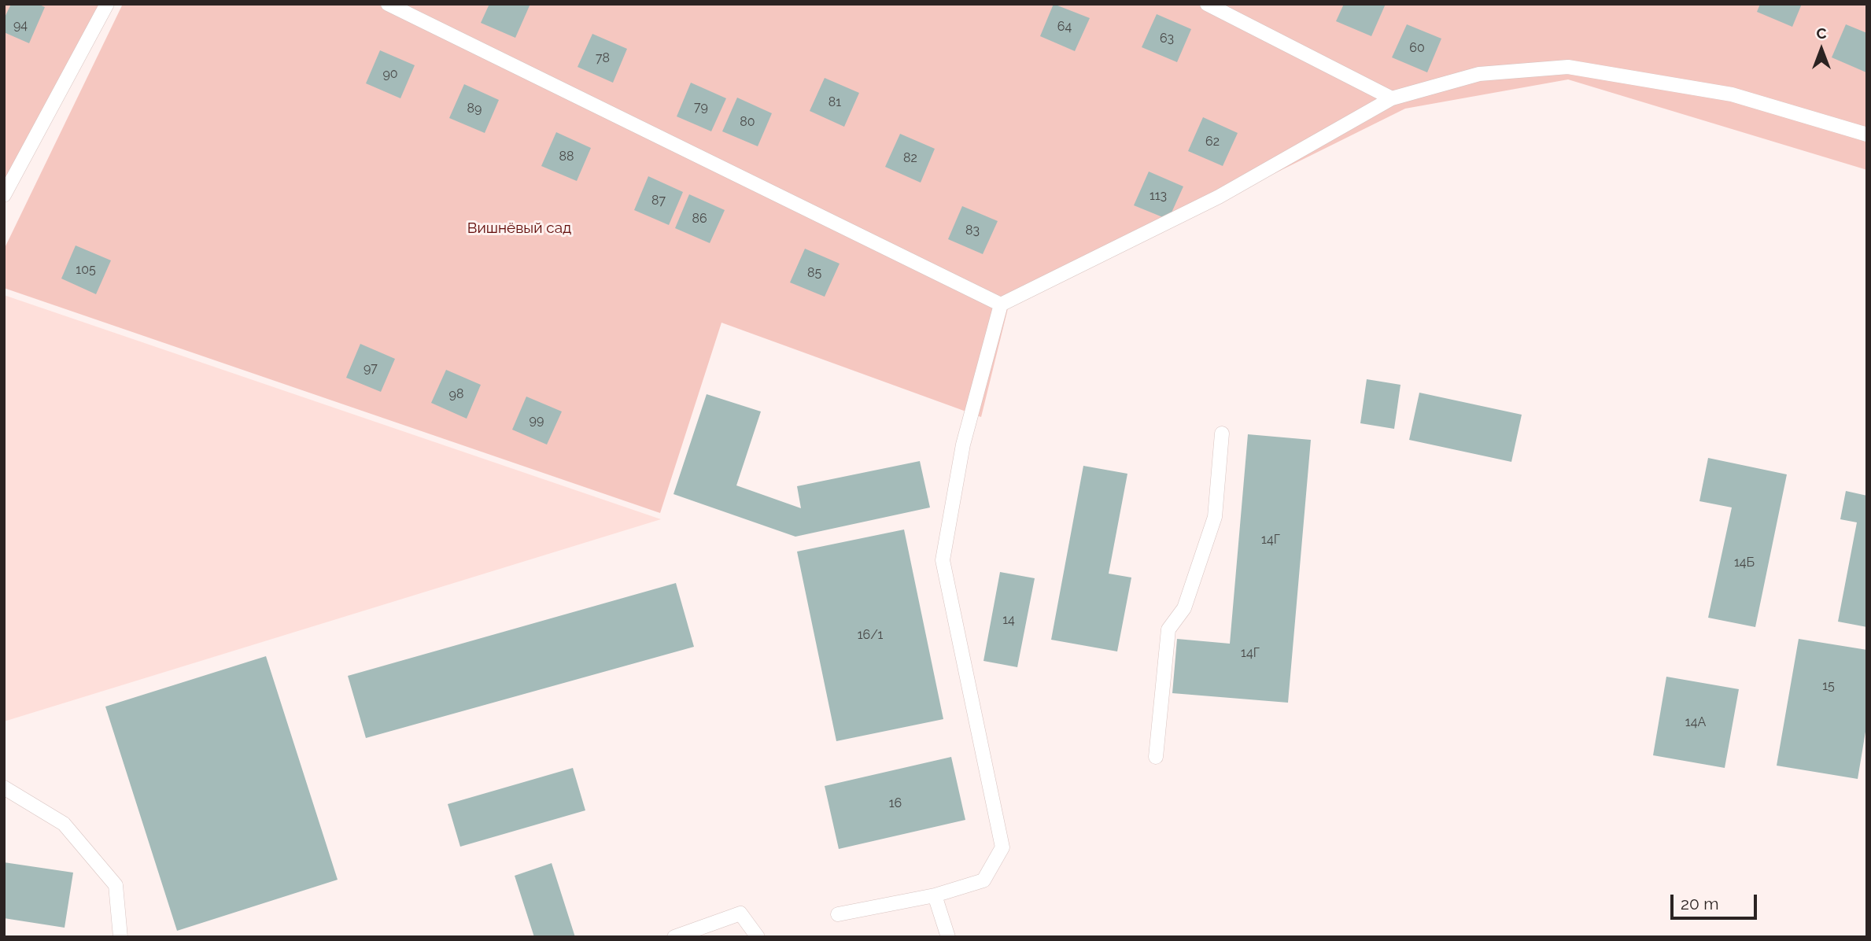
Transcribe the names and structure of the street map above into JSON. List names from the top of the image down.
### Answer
{
  "parks": ["Вишнёвый сад"],
  "house_numbers": [
    "94",
    "64",
    "63",
    "60",
    "78",
    "90",
    "81",
    "79",
    "89",
    "80",
    "62",
    "88",
    "82",
    "113",
    "87",
    "86",
    "83",
    "105",
    "85",
    "97",
    "98",
    "99",
    "14Г",
    "14Б",
    "14",
    "16/1",
    "14Г",
    "15",
    "14А",
    "16"
  ],
  "scale_bar": "20 m",
  "north": "top"
}
